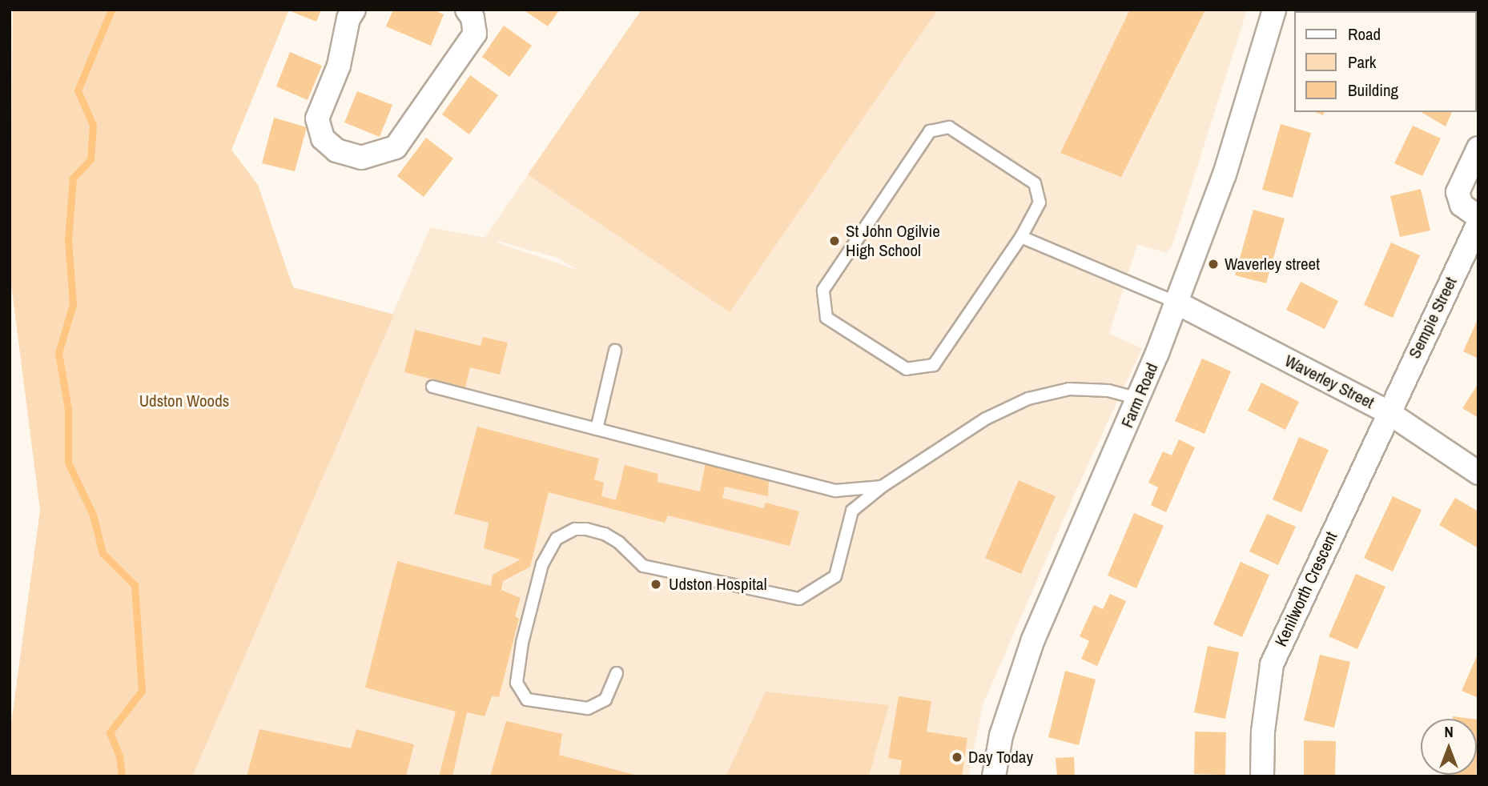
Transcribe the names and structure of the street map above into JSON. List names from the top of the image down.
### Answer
{
  "streets": {
    "street": [
      "Sempie Street",
      "Waverley Street",
      "Farm Road",
      "Kenilworth Crescent"
    ]
  },
  "crossings": [
    ["Sempie Street", "Waverley Street"],
    ["Sempie Street", "Kenilworth Crescent"],
    ["Waverley Street", "Farm Road"],
    ["Waverley Street", "Kenilworth Crescent"]
  ],
  "parks": ["Udston Woods"],
  "places": [
    "St John Ogilvie High School",
    "Waverley street",
    "Udston Hospital",
    "Day Today"
  ],
  "legend": ["Road", "Park", "Building"],
  "north": "top"
}
